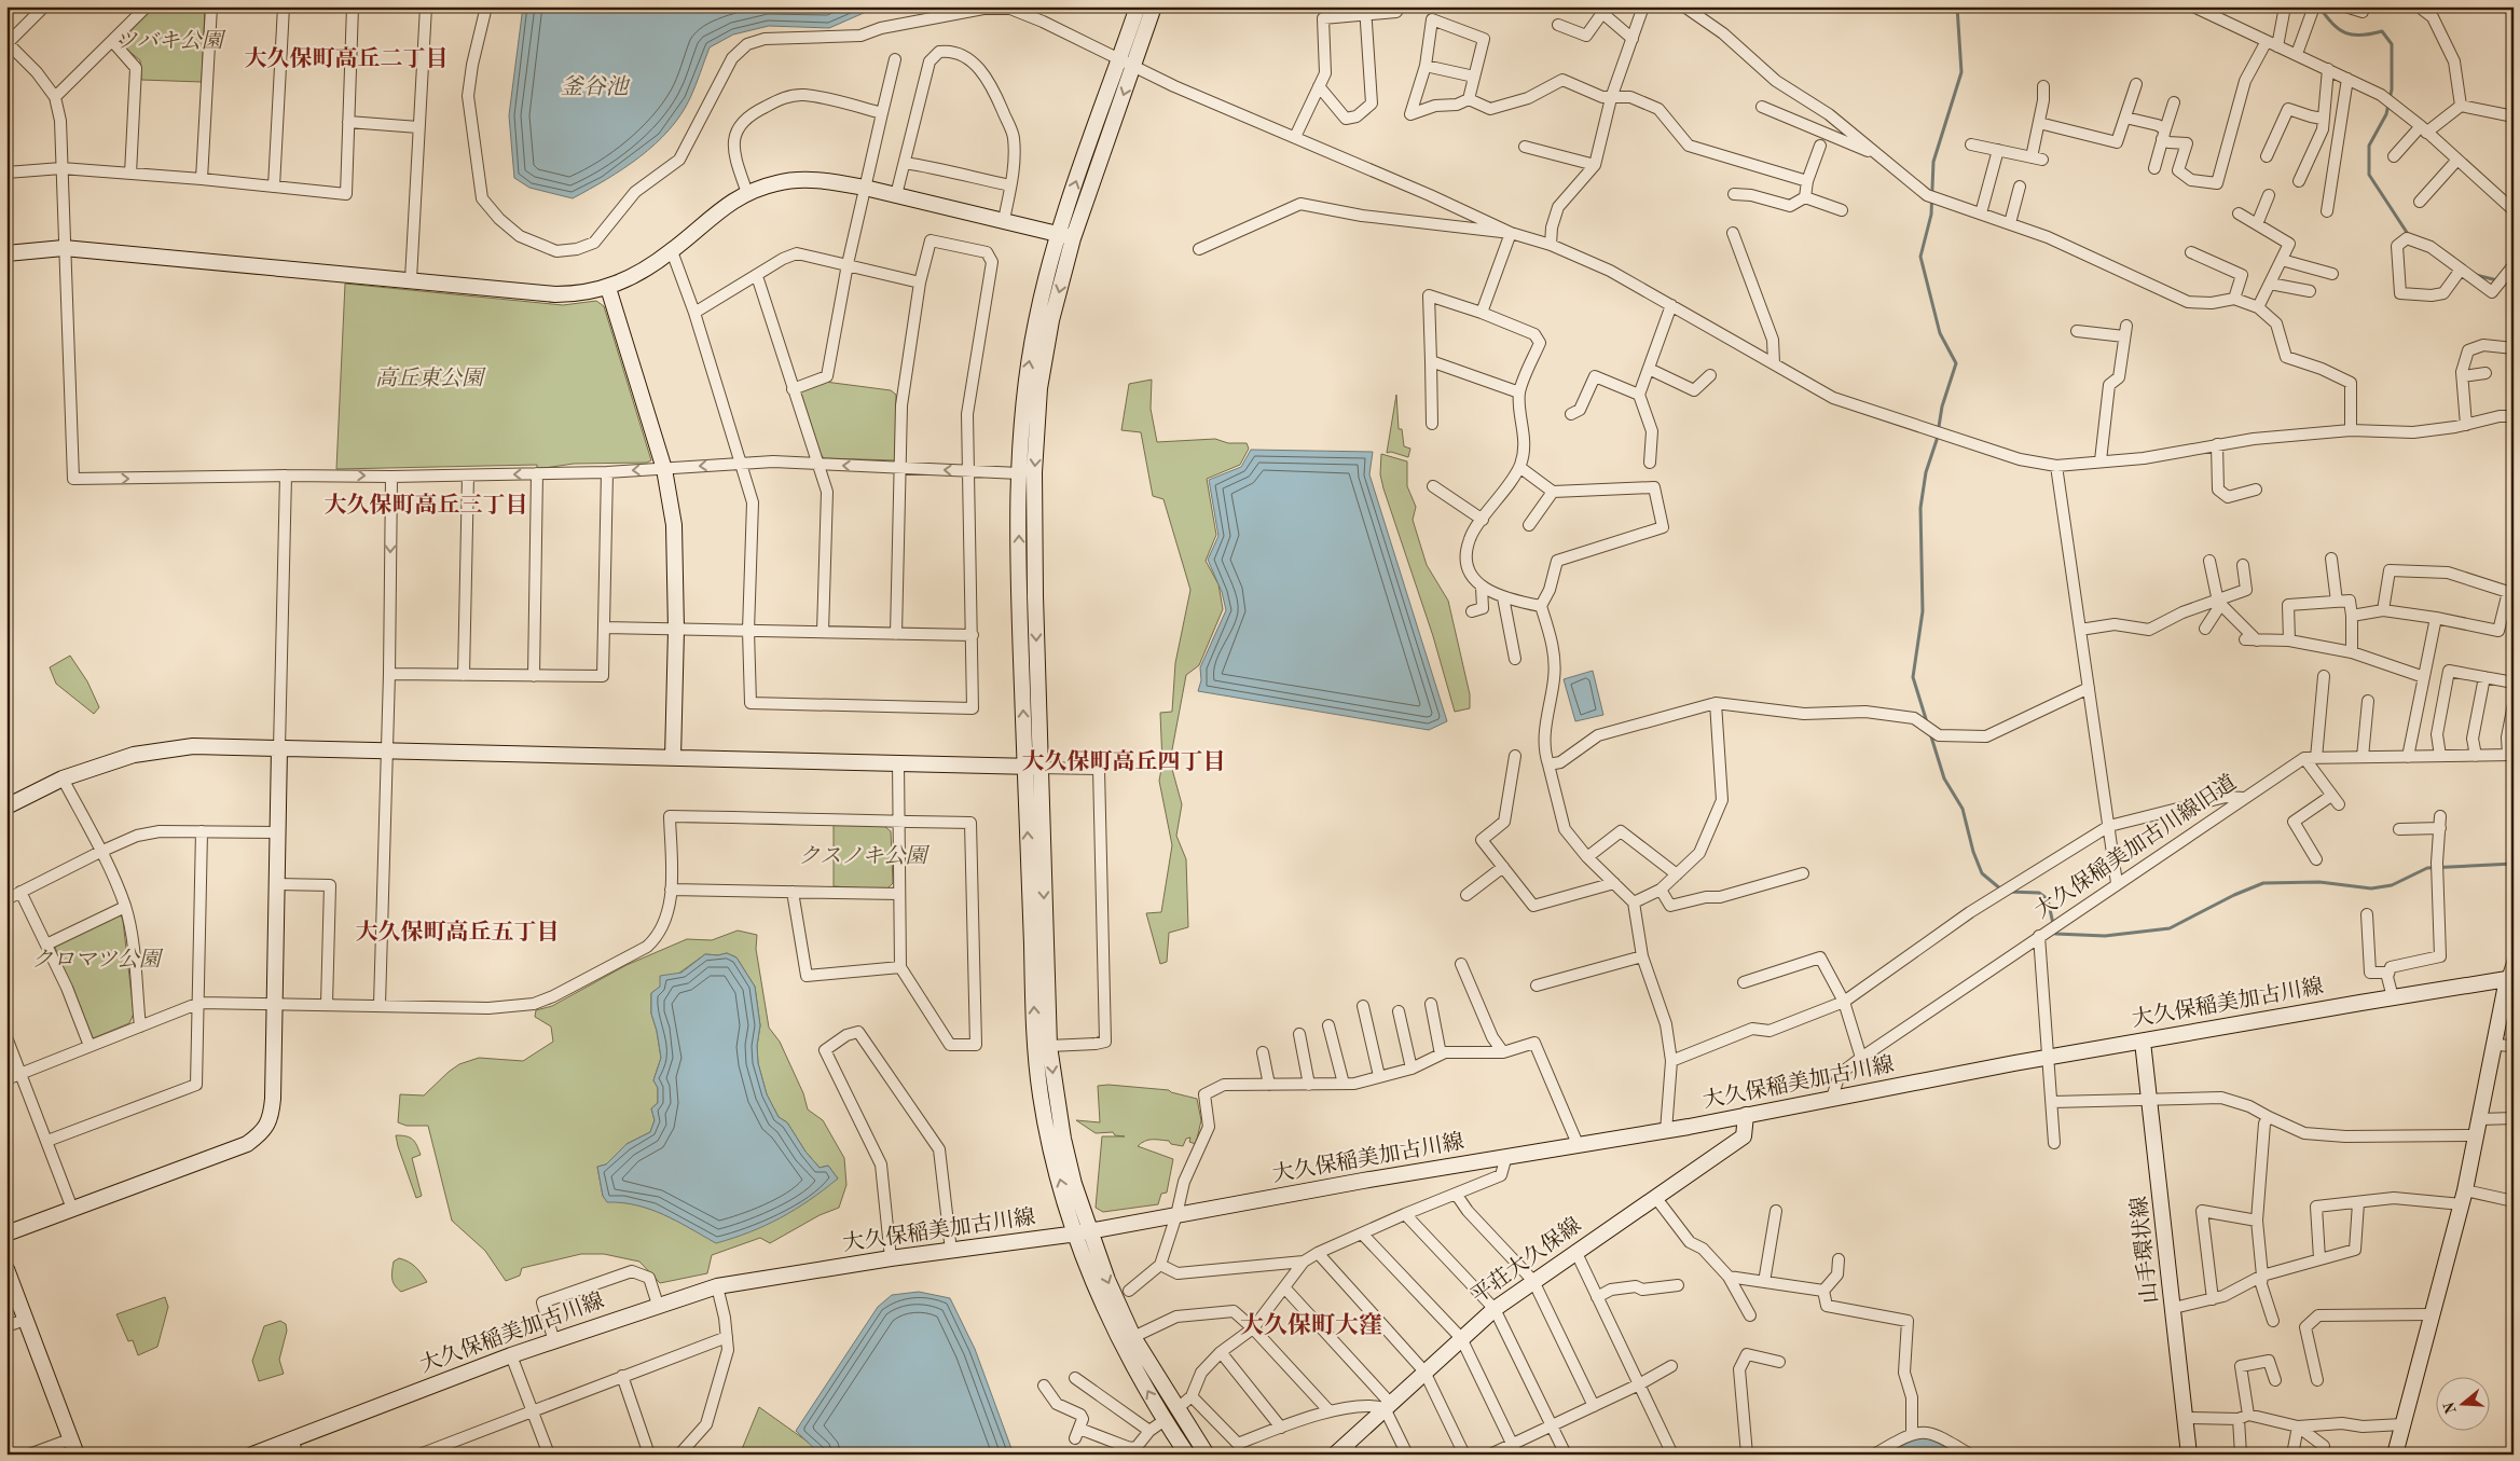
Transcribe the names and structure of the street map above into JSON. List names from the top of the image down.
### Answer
{
  "streets": {
    "street": [
      "大久保稲美加古川線旧道",
      "大久保稲美加古川線",
      "山手環状線",
      "平荘大久保線"
    ]
  },
  "crossings": [
    ["大久保稲美加古川線旧道", "大久保稲美加古川線"],
    ["大久保稲美加古川線", "山手環状線"],
    ["大久保稲美加古川線", "平荘大久保線"]
  ],
  "districts": [
    "大久保町高丘二丁目",
    "大久保町高丘三丁目",
    "大久保町高丘四丁目",
    "大久保町高丘五丁目",
    "大久保町大窪"
  ],
  "water": ["釜谷池"],
  "parks": [
    "ツバキ公園",
    "高丘東公園",
    "クスノキ公園",
    "クロマツ公園"
  ],
  "north": "left"
}
